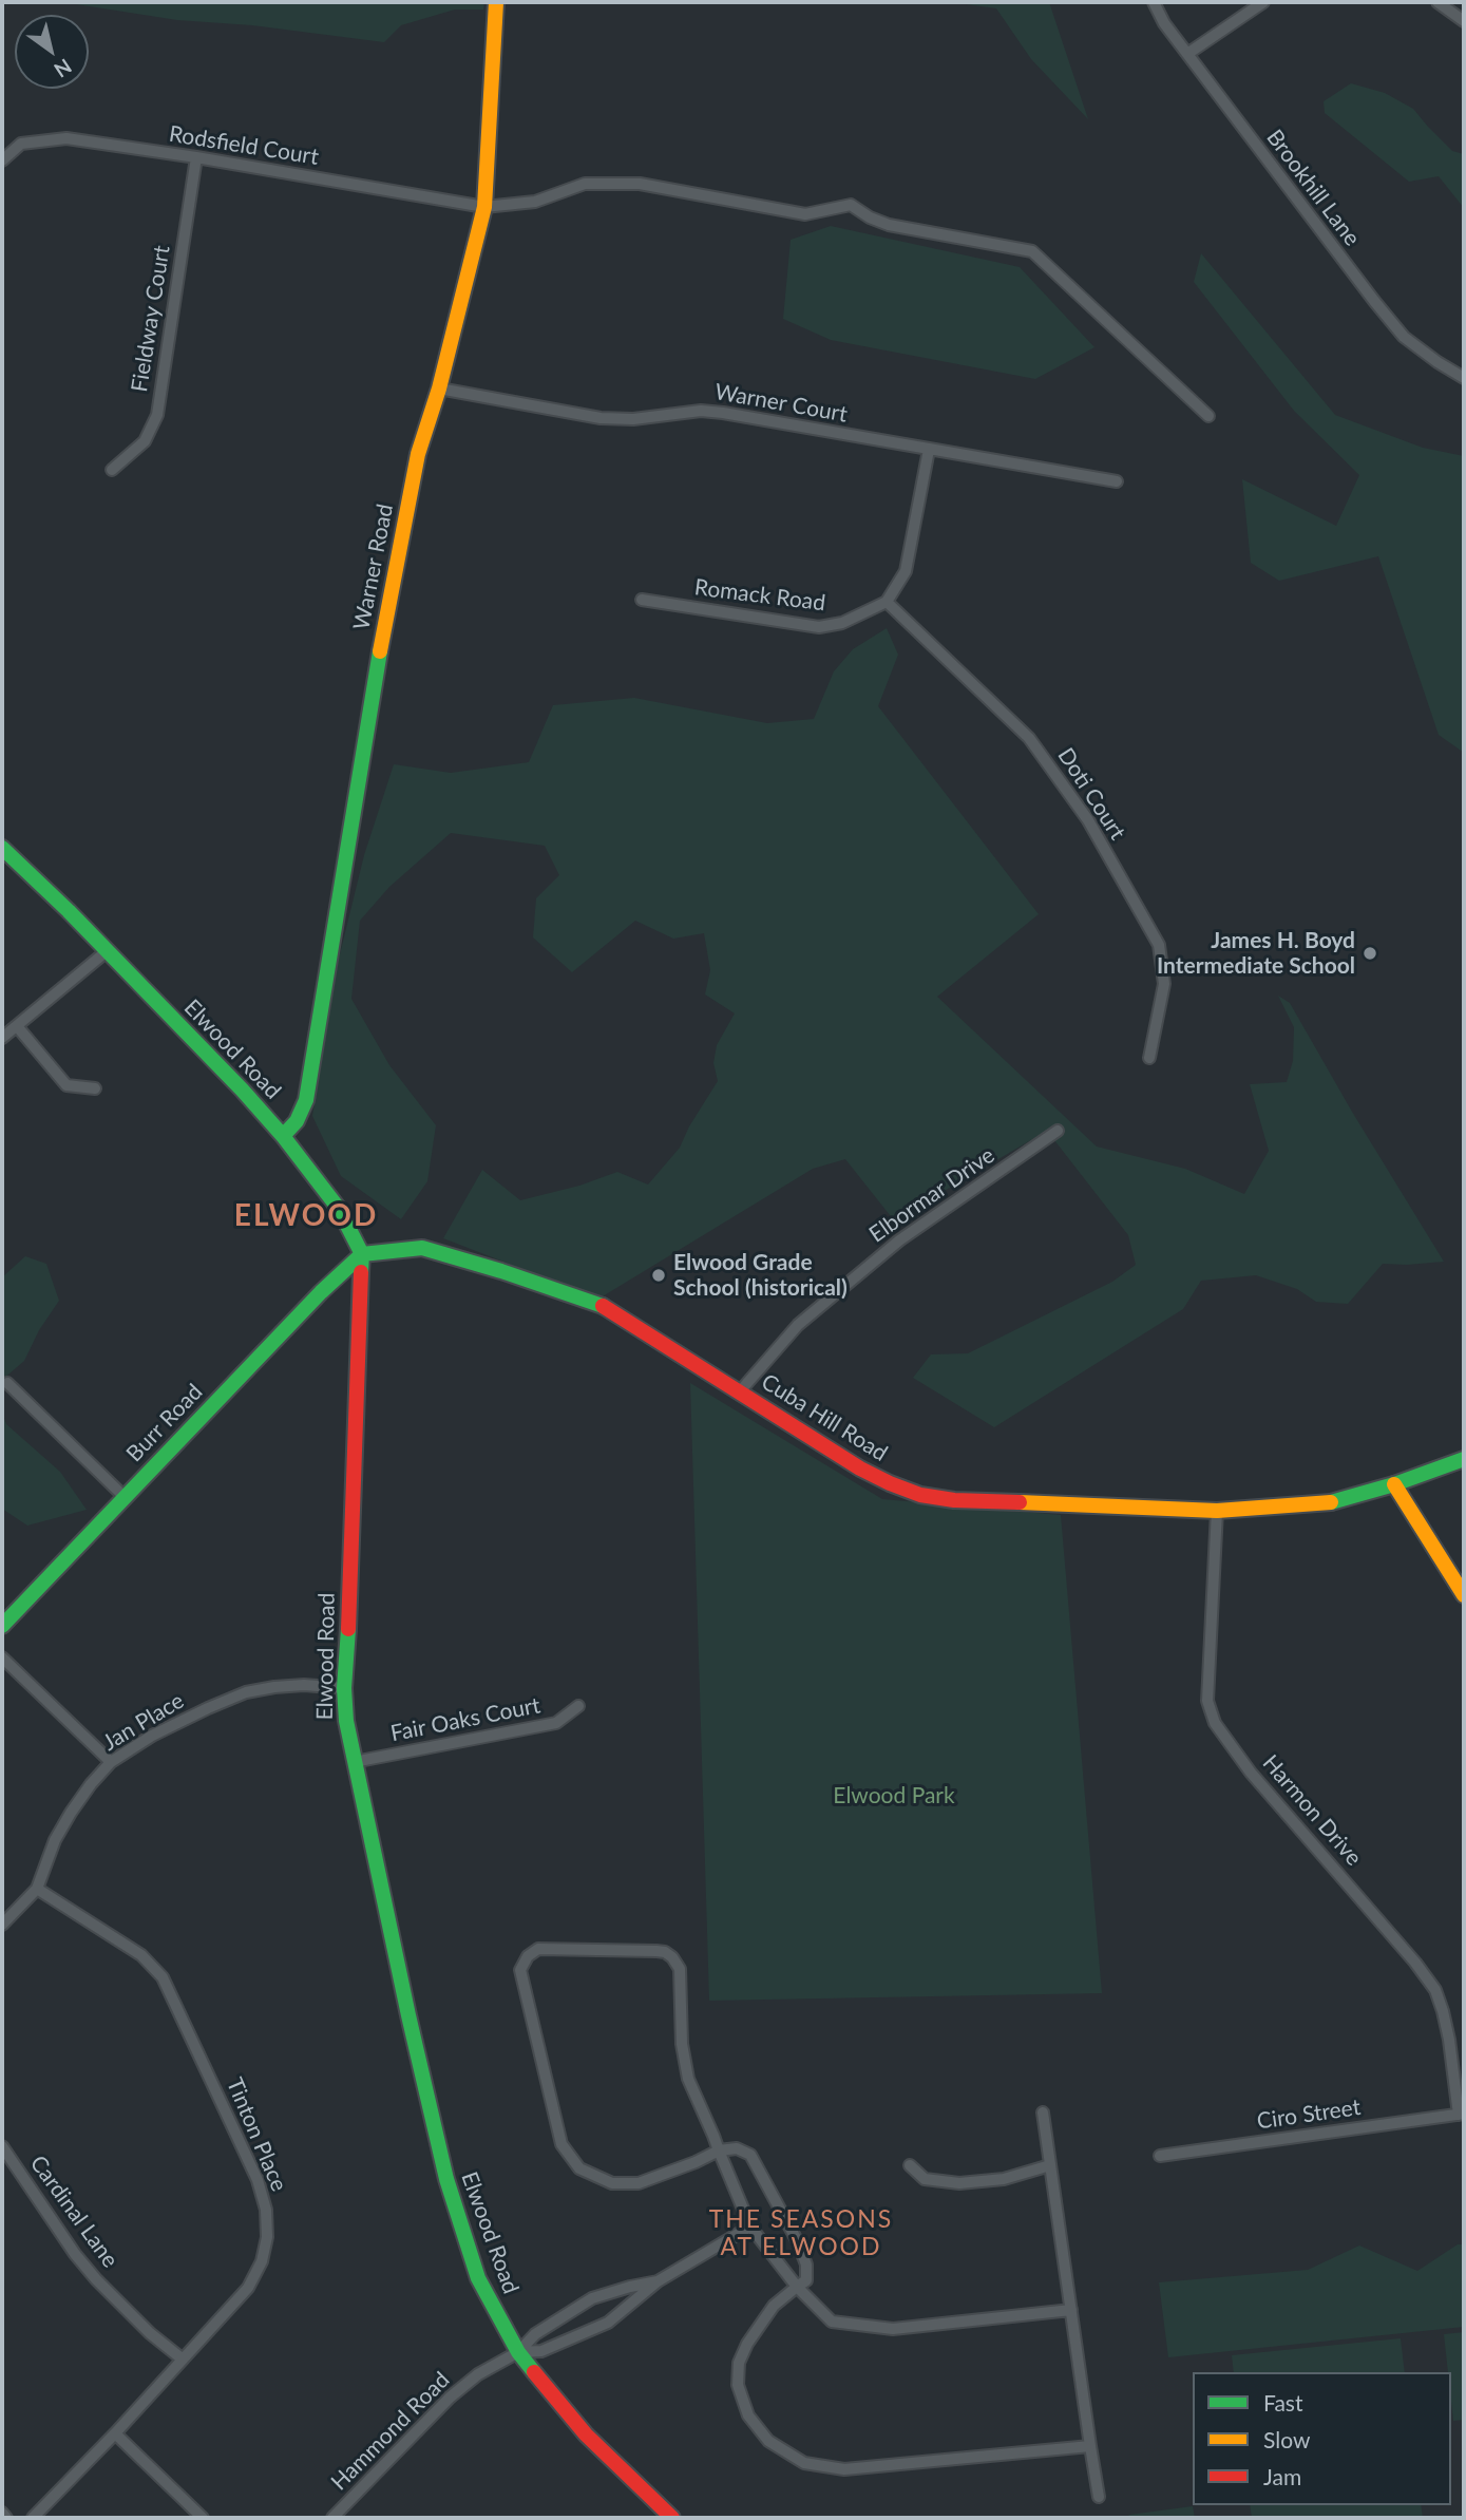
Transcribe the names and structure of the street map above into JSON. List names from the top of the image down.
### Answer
{
  "streets": {
    "main road": [
      "Warner Road",
      "Elwood Road",
      "Cuba Hill Road",
      "Burr Road"
    ],
    "street": [
      "Rodsfield Court",
      "Brookhill Lane",
      "Fieldway Court",
      "Warner Court",
      "Romack Road",
      "Doti Court",
      "Elbormar Drive",
      "Fair Oaks Court",
      "Jan Place",
      "Harmon Drive",
      "Ciro Street",
      "Tinton Place",
      "Cardinal Lane",
      "Hammond Road"
    ]
  },
  "crossings": [
    ["Rodsfield Court", "Fieldway Court"],
    ["Rodsfield Court", "Warner Road"],
    ["Warner Court", "Warner Road"],
    ["Warner Road", "Elwood Road"],
    ["Romack Road", "Doti Court"],
    ["Elwood Road", "Cuba Hill Road"],
    ["Elwood Road", "Burr Road"],
    ["Elwood Road", "Fair Oaks Court"],
    ["Elwood Road", "Jan Place"],
    ["Elwood Road", "Hammond Road"],
    ["Elbormar Drive", "Cuba Hill Road"],
    ["Cuba Hill Road", "Burr Road"],
    ["Cuba Hill Road", "Harmon Drive"],
    ["Jan Place", "Tinton Place"],
    ["Harmon Drive", "Ciro Street"],
    ["Tinton Place", "Cardinal Lane"]
  ],
  "districts": ["ELWOOD", "THE SEASONS AT ELWOOD"],
  "parks": ["Elwood Park"],
  "places": ["James H. Boyd Intermediate School", "Elwood Grade School (historical)"],
  "legend": ["Fast", "Slow", "Jam"],
  "north": "bottom right"
}
